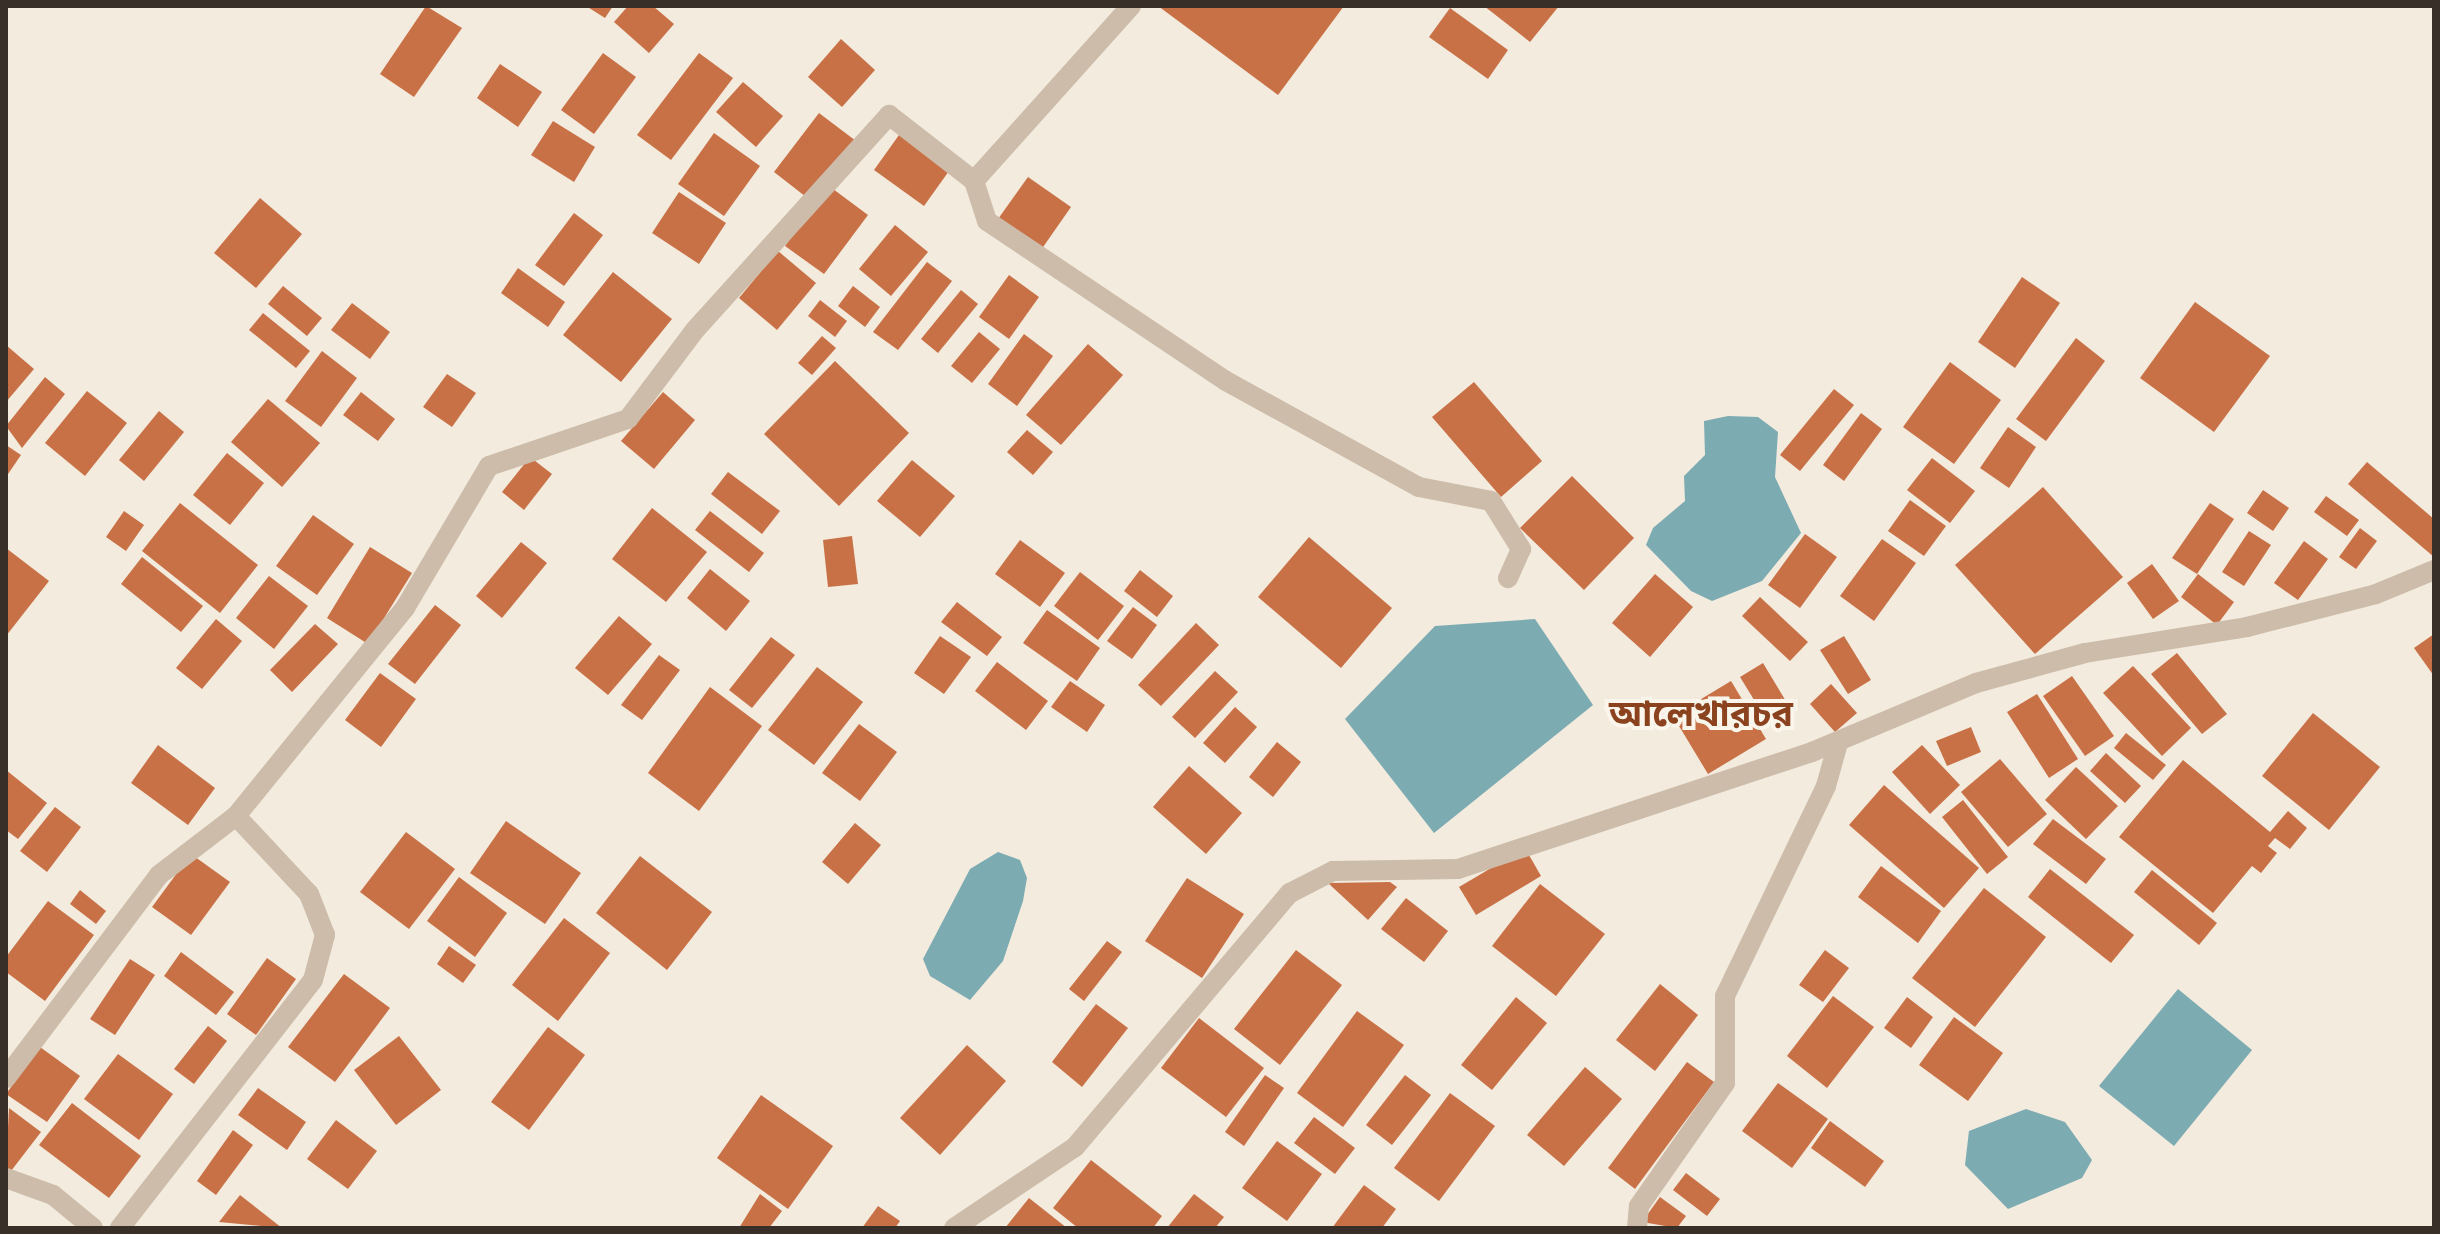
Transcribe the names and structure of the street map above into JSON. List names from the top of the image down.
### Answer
{
  "districts": ["আলেখারচর"]
}
